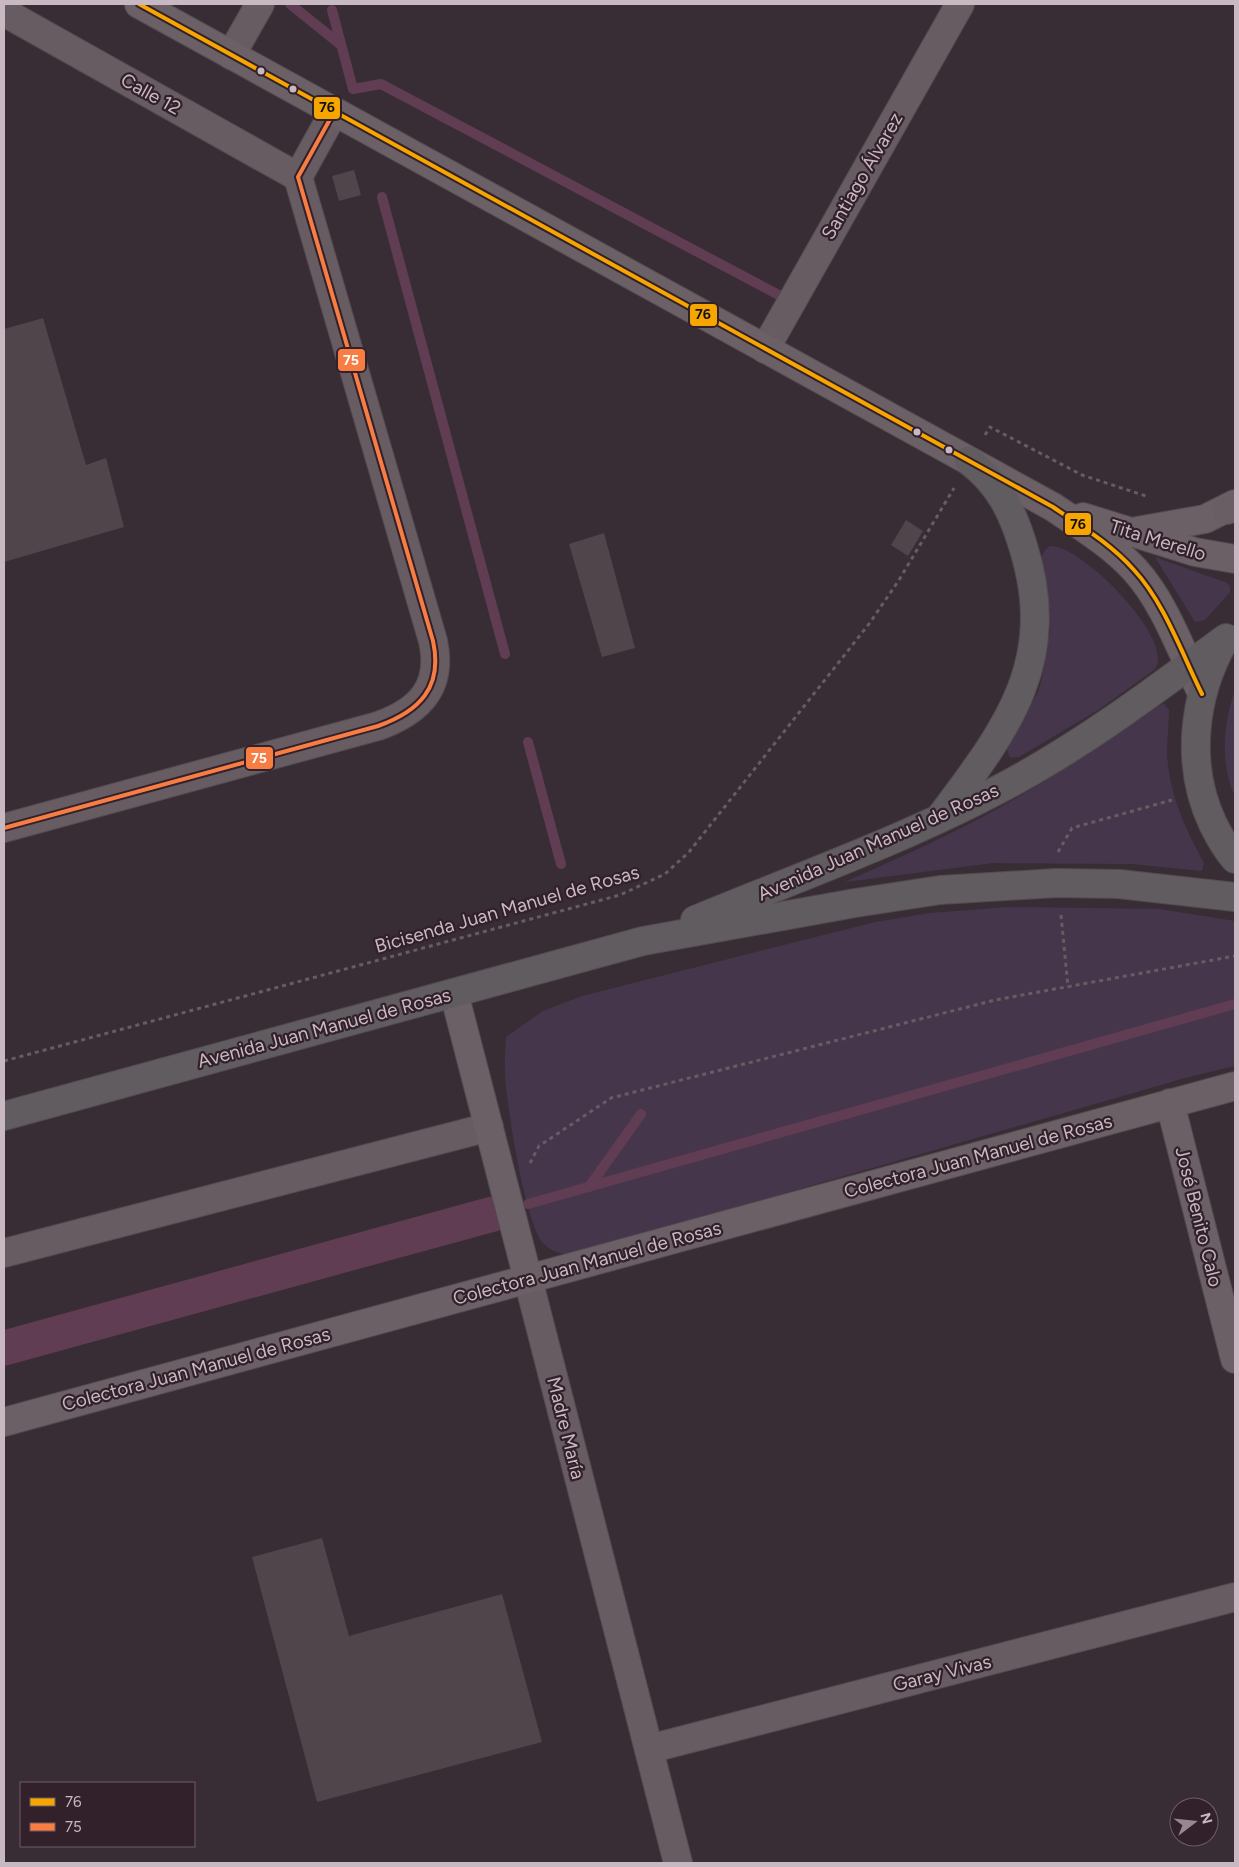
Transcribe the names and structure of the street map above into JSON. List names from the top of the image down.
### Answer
{
  "streets": {
    "highway": ["Avenida Juan Manuel de Rosas"],
    "street": [
      "Calle 12",
      "Santiago Álvarez",
      "Tita Merello",
      "Colectora Juan Manuel de Rosas",
      "José Benito Calo",
      "Madre María",
      "Garay Vivas"
    ],
    "path": ["Bicisenda Juan Manuel de Rosas"]
  },
  "crossings": [
    ["Santiago Álvarez", "Tita Merello"],
    ["Tita Merello", "Avenida Juan Manuel de Rosas"],
    ["Avenida Juan Manuel de Rosas", "Madre María"],
    ["Colectora Juan Manuel de Rosas", "José Benito Calo"],
    ["Colectora Juan Manuel de Rosas", "Madre María"],
    ["Madre María", "Garay Vivas"]
  ],
  "lines": ["transit line 76", "transit line 75"],
  "legend": ["76", "75"],
  "north": "right"
}
